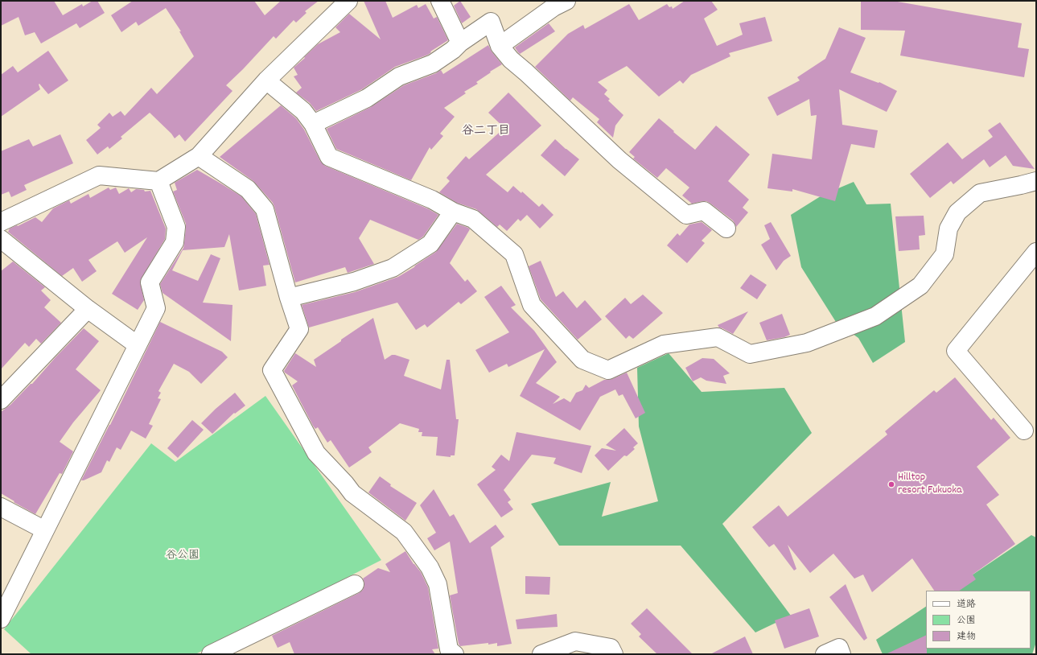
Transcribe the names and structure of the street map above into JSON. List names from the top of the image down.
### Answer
{
  "districts": ["谷二丁目"],
  "parks": ["谷公園"],
  "places": ["Hilltop resort Fukuoka"],
  "legend": ["道路", "公園", "建物"]
}
